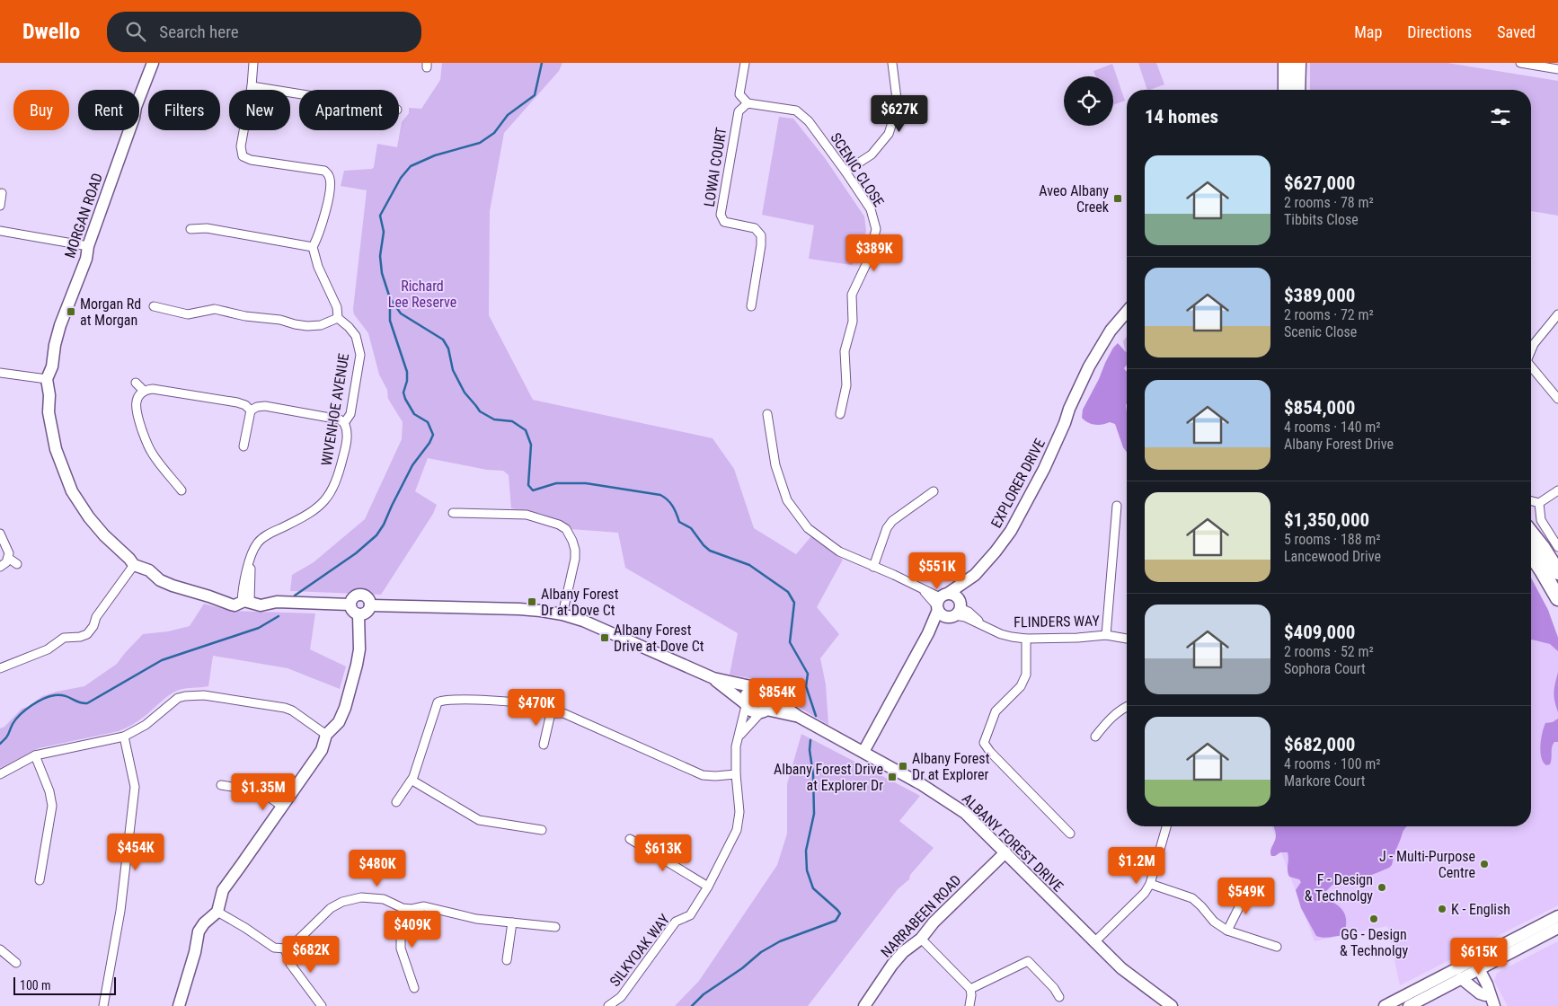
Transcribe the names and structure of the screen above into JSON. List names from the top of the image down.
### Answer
{
  "streets": {
    "street": [
      "LOWAI COURT",
      "SCENIC CLOSE",
      "MORGAN ROAD",
      "WIVENHOE AVENUE",
      "EXPLORER DRIVE",
      "FLINDERS WAY",
      "ALBANY FOREST DRIVE",
      "NARRABEEN ROAD",
      "SILKYOAK WAY"
    ]
  },
  "crossings": [
    ["LOWAI COURT", "SCENIC CLOSE"],
    ["EXPLORER DRIVE", "FLINDERS WAY"],
    ["EXPLORER DRIVE", "ALBANY FOREST DRIVE"],
    ["ALBANY FOREST DRIVE", "NARRABEEN ROAD"],
    ["ALBANY FOREST DRIVE", "SILKYOAK WAY"]
  ],
  "parks": ["Richard Lee Reserve"],
  "places": {
    "transit": [
      "Aveo Albany Creek",
      "Morgan Rd at Morgan",
      "Albany Forest Dr at Dove Ct",
      "Albany Forest Drive at Dove Ct",
      "Albany Forest Dr at Explorer",
      "Albany Forest Drive at Explorer Dr"
    ],
    "other": [
      "J - Multi-Purpose Centre",
      "F - Design & Technolgy",
      "K - English",
      "GG - Design & Technolgy"
    ]
  },
  "scale_bar": "100 m",
  "page": {
    "header": "Dwello",
    "search": "Search here",
    "nav": ["Map", "Directions", "Saved"],
    "chip": [
      "Buy",
      "Rent",
      "Filters",
      "New",
      "Apartment"
    ],
    "heading": "14 homes",
    "price": [
      "$627K",
      "$389K",
      "$551K",
      "$854K",
      "$470K",
      "$1.35M",
      "$454K",
      "$613K",
      "$1.2M",
      "$480K",
      "$549K",
      "$409K",
      "$682K",
      "$615K"
    ],
    "list": [
      {
        "name": "$627,000",
        "note": "2 rooms · 78 m² · Tibbits Close"
      },
      {
        "name": "$389,000",
        "note": "2 rooms · 72 m² · Scenic Close"
      },
      {
        "name": "$854,000",
        "note": "4 rooms · 140 m² · Albany Forest Drive"
      },
      {
        "name": "$1,350,000",
        "note": "5 rooms · 188 m² · Lancewood Drive"
      },
      {
        "name": "$409,000",
        "note": "2 rooms · 52 m² · Sophora Court"
      },
      {
        "name": "$682,000",
        "note": "4 rooms · 100 m² · Markore Court"
      }
    ],
    "scale": "100 m"
  }
}
